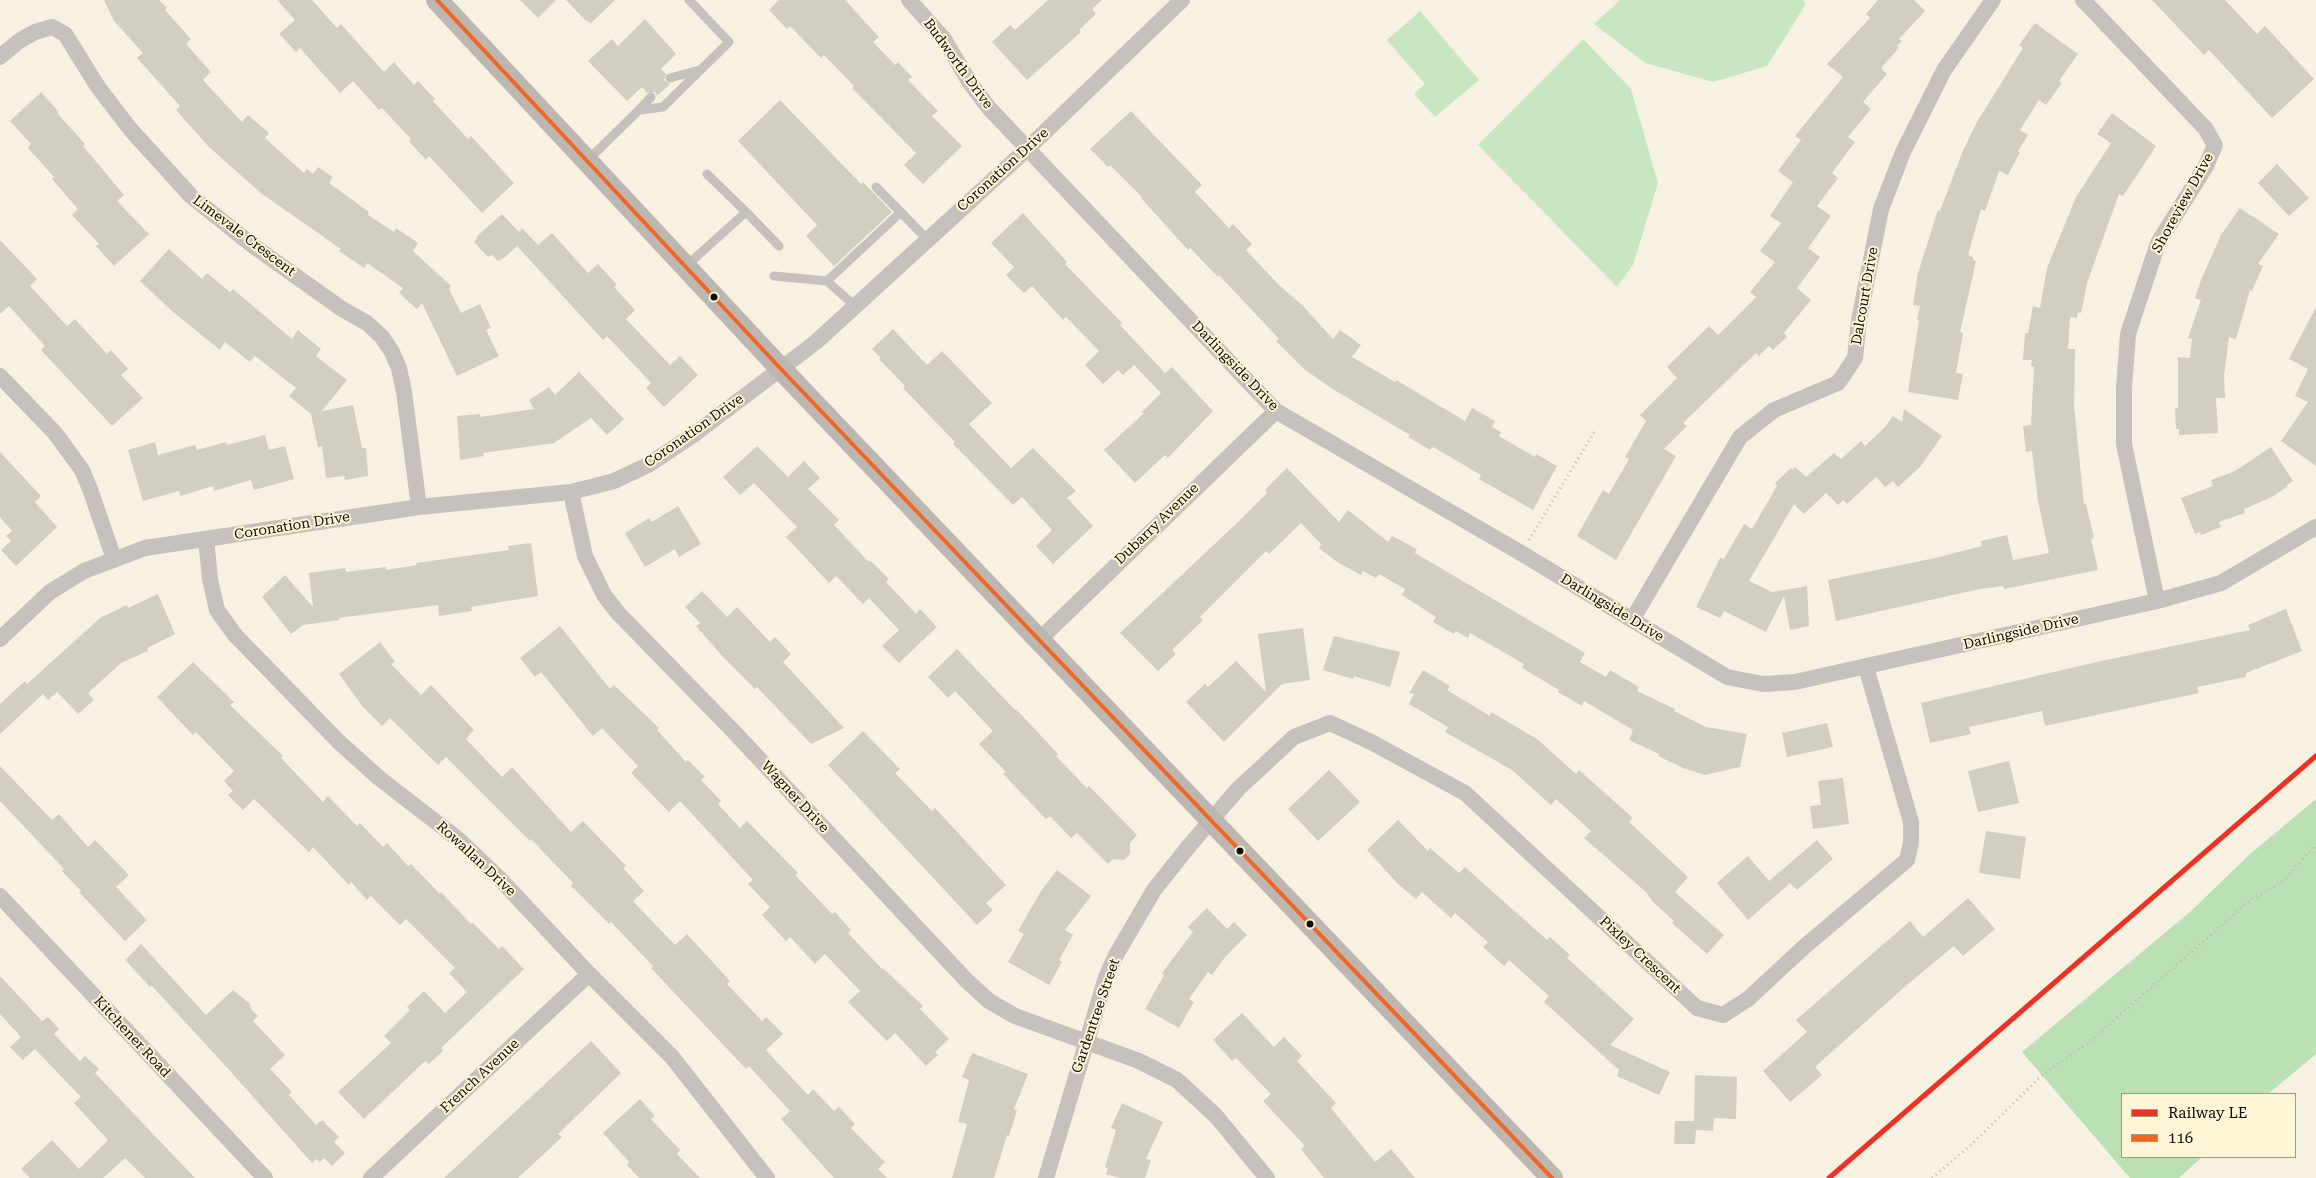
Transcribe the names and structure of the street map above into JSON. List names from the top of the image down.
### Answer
{
  "streets": {
    "street": [
      "Budworth Drive",
      "Coronation Drive",
      "Shoreview Drive",
      "Limevale Crescent",
      "Dalcourt Drive",
      "Darlingside Drive",
      "Dubarry Avenue",
      "Wagner Drive",
      "Rowallan Drive",
      "Pixley Crescent",
      "Gardentree Street",
      "Kitchener Road",
      "French Avenue"
    ]
  },
  "crossings": [
    ["Budworth Drive", "Coronation Drive"],
    ["Budworth Drive", "Darlingside Drive"],
    ["Coronation Drive", "Limevale Crescent"],
    ["Coronation Drive", "Darlingside Drive"],
    ["Coronation Drive", "Wagner Drive"],
    ["Coronation Drive", "Rowallan Drive"],
    ["Shoreview Drive", "Darlingside Drive"],
    ["Dalcourt Drive", "Darlingside Drive"],
    ["Darlingside Drive", "Dubarry Avenue"],
    ["Darlingside Drive", "Pixley Crescent"],
    ["Wagner Drive", "Gardentree Street"],
    ["Rowallan Drive", "French Avenue"],
    ["Pixley Crescent", "Gardentree Street"]
  ],
  "lines": ["transit line 116", "rail line LE"],
  "legend": ["Railway LE", "116"]
}
